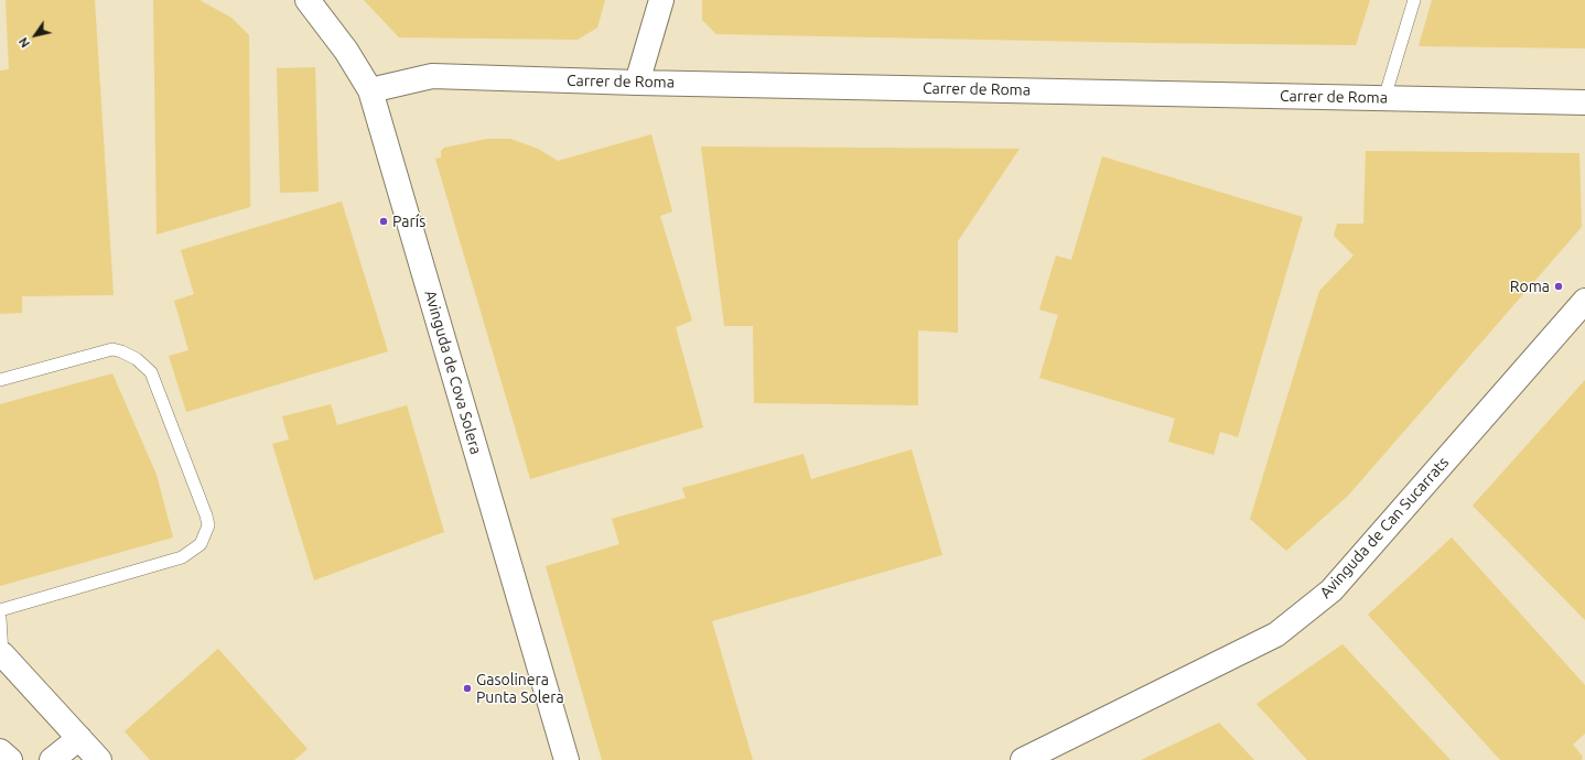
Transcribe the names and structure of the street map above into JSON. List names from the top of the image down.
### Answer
{
  "streets": {
    "street": ["Carrer de Roma", "Avinguda de Cova Solera", "Avinguda de Can Sucarrats"]
  },
  "crossings": [
    ["Carrer de Roma", "Avinguda de Cova Solera"]
  ],
  "places": ["París", "Roma", "Gasolinera Punta Solera"],
  "north": "bottom left"
}
